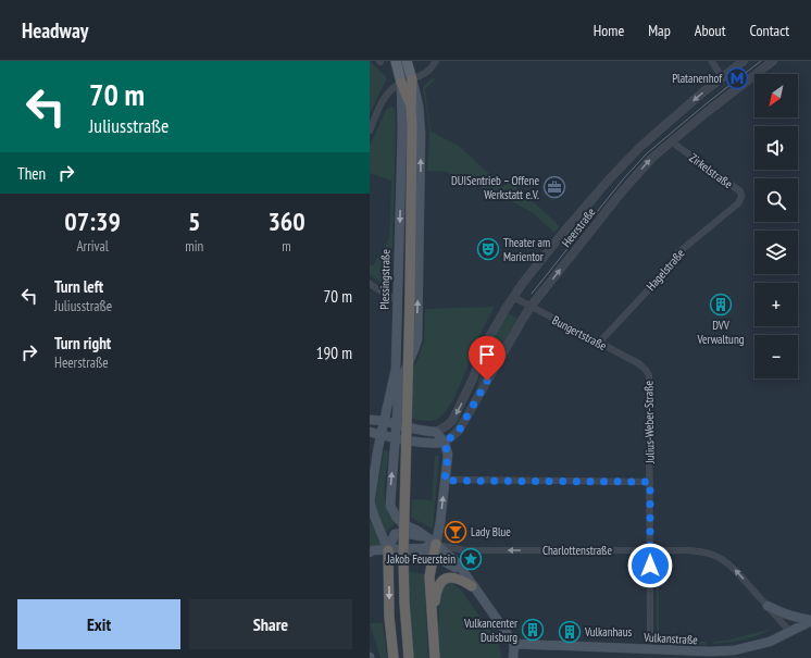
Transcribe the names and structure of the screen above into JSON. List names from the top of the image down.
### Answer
{
  "streets": {
    "highway": ["Plessingstraße"],
    "main road": ["Vulkanstraße"],
    "street": [
      "Zirkelstraße",
      "Heerstraße",
      "Hagelstraße",
      "Bungertstraße",
      "Julius-Weber-Straße",
      "Charlottenstraße"
    ]
  },
  "crossings": [
    ["Zirkelstraße", "Heerstraße"],
    ["Zirkelstraße", "Hagelstraße"],
    ["Heerstraße", "Bungertstraße"],
    ["Hagelstraße", "Bungertstraße"],
    ["Bungertstraße", "Julius-Weber-Straße"],
    ["Julius-Weber-Straße", "Charlottenstraße"],
    ["Charlottenstraße", "Vulkanstraße"]
  ],
  "one_way": ["Charlottenstraße"],
  "places": {
    "metro station": ["Platanenhof"],
    "office": ["DUISentrieb – Offene Werkstatt e.V."],
    "theatre": ["Theater am Marientor"],
    "building": ["DVV Verwaltung", "Vulkancenter Duisburg", "Vulkanhaus"],
    "bar": ["Lady Blue"],
    "place": ["Jakob Feuerstein"]
  },
  "north": "bottom left",
  "page": {
    "header": "Headway",
    "nav": [
      "Home",
      "Map",
      "About",
      "Contact"
    ],
    "turn": ["70 m", "Juliusstraße"],
    "map_buttons": ["+", "−"],
    "then": "Then",
    "eta": [
      "07:39",
      "Arrival",
      "5",
      "min",
      "360",
      "m"
    ],
    "list": [
      {
        "name": "Turn left",
        "note": "Juliusstraße",
        "value": "70 m"
      },
      {
        "name": "Turn right",
        "note": "Heerstraße",
        "value": "190 m"
      }
    ],
    "buttons": ["Exit", "Share"]
  }
}
